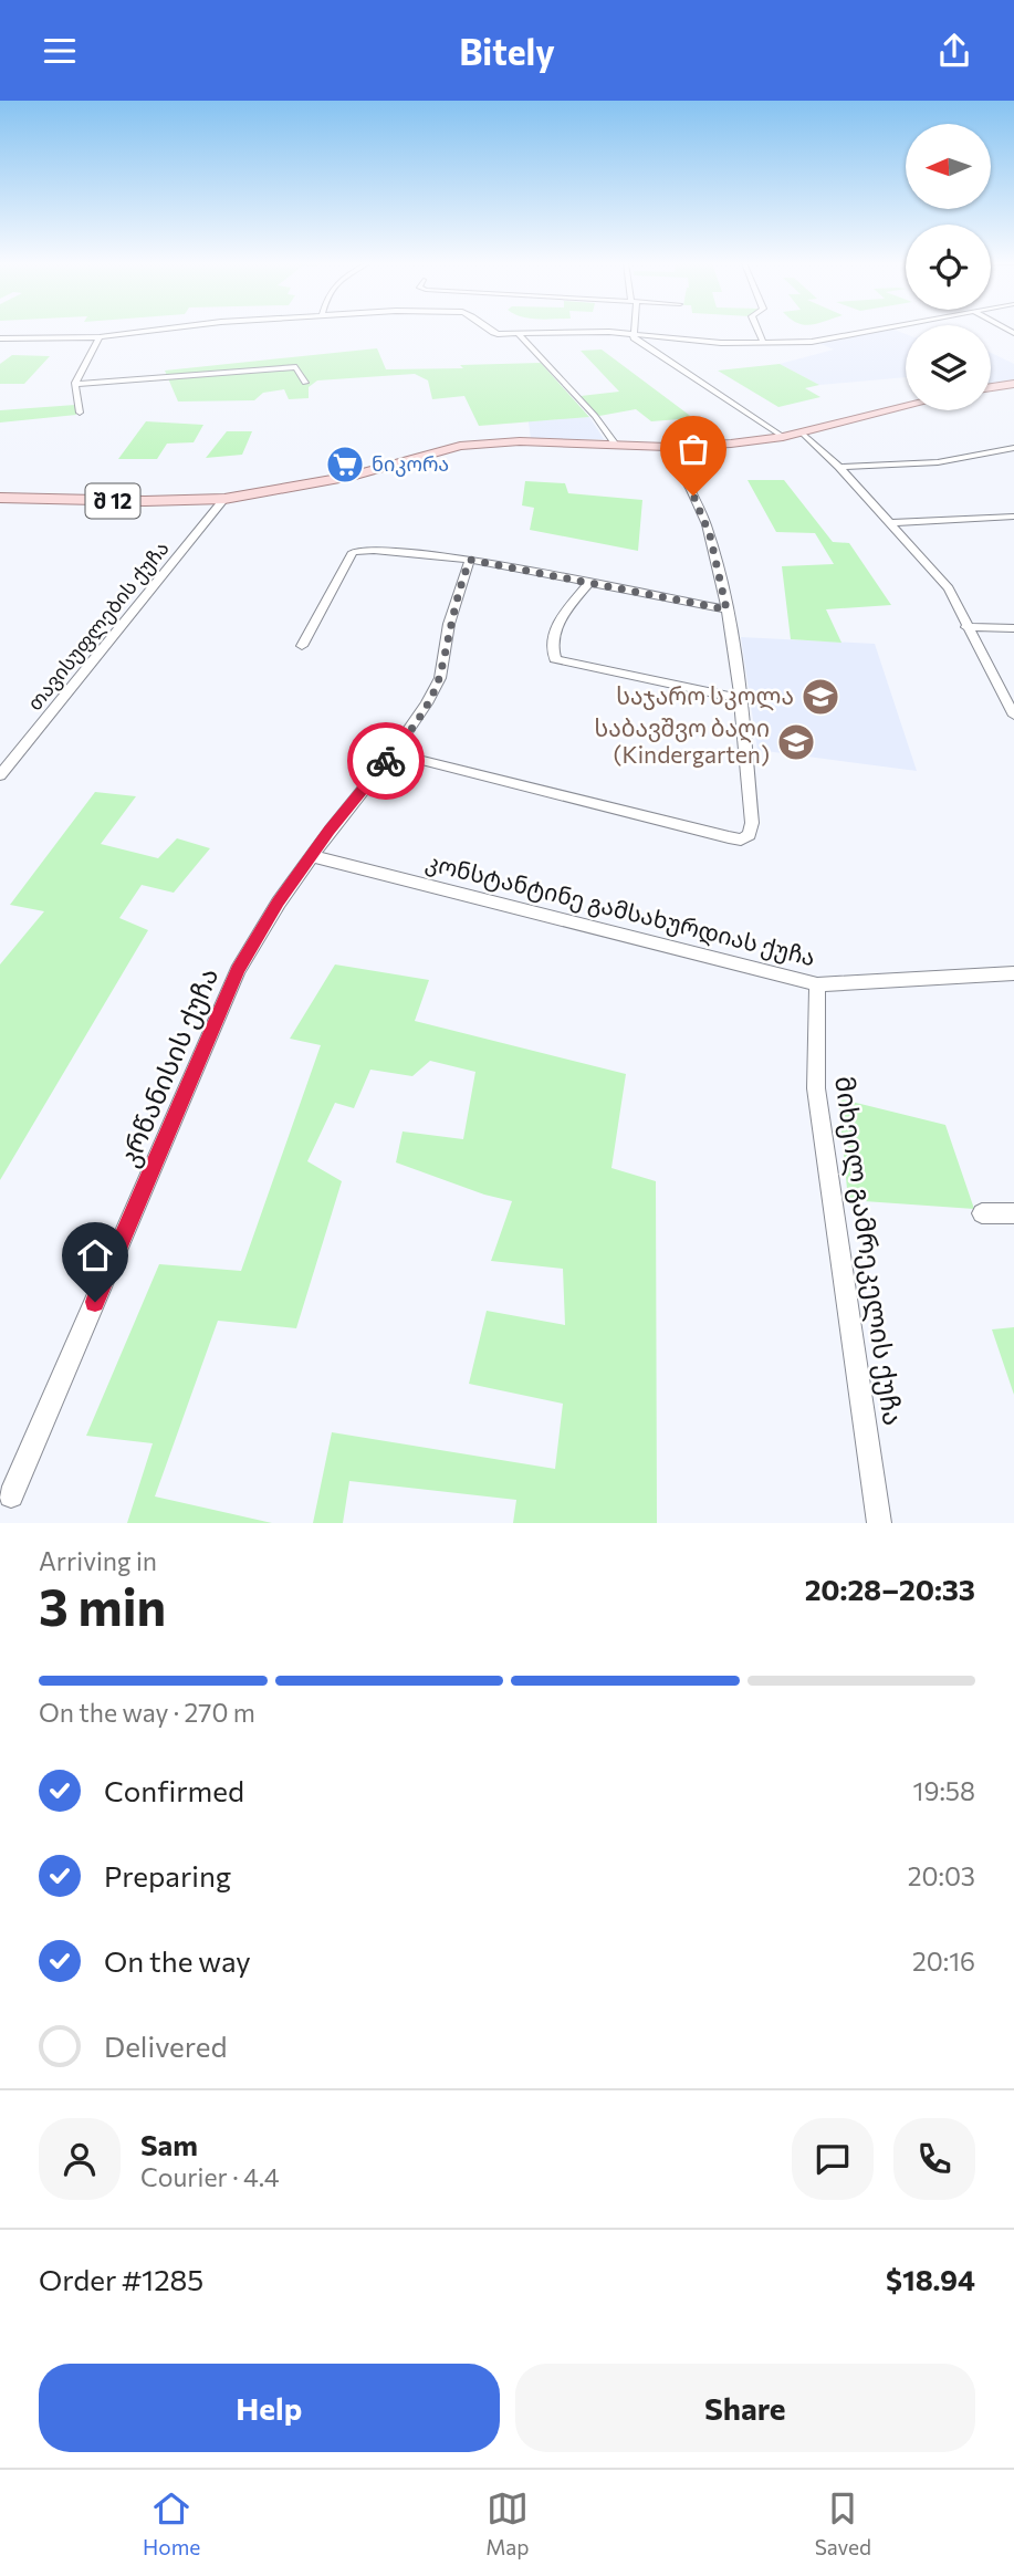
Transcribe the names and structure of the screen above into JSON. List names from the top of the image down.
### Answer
{
  "streets": {
    "main road": ["შ 12"],
    "street": [
      "თავისუფლების ქუჩა",
      "კონსტანტინე გამსახურდიას ქუჩა",
      "კრწანისის ქუჩა",
      "მიხეილ გამრეკელის ქუჩა"
    ]
  },
  "crossings": [
    ["შ 12", "თავისუფლების ქუჩა"],
    ["კონსტანტინე გამსახურდიას ქუჩა", "კრწანისის ქუჩა"],
    ["კონსტანტინე გამსახურდიას ქუჩა", "მიხეილ გამრეკელის ქუჩა"]
  ],
  "places": {
    "supermarket": ["ნიკორა"],
    "school or university": ["საჯარო სკოლა", "საბავშვო ბაღი (Kindergarten)"]
  },
  "north": "left",
  "page": {
    "header": "Bitely",
    "heading": ["3 min", "Arriving in", "20:28–20:33"],
    "panel": [
      "Sam",
      "Courier · 4.4",
      "Order #1285",
      "$18.94"
    ],
    "bar": "On the way · 270 m",
    "list": [
      ["Confirmed", "19:58"],
      ["Preparing", "20:03"],
      ["On the way", "20:16"],
      "Delivered"
    ],
    "buttons": ["Help", "Share"],
    "tabs": ["Home", "Map", "Saved"]
  }
}
